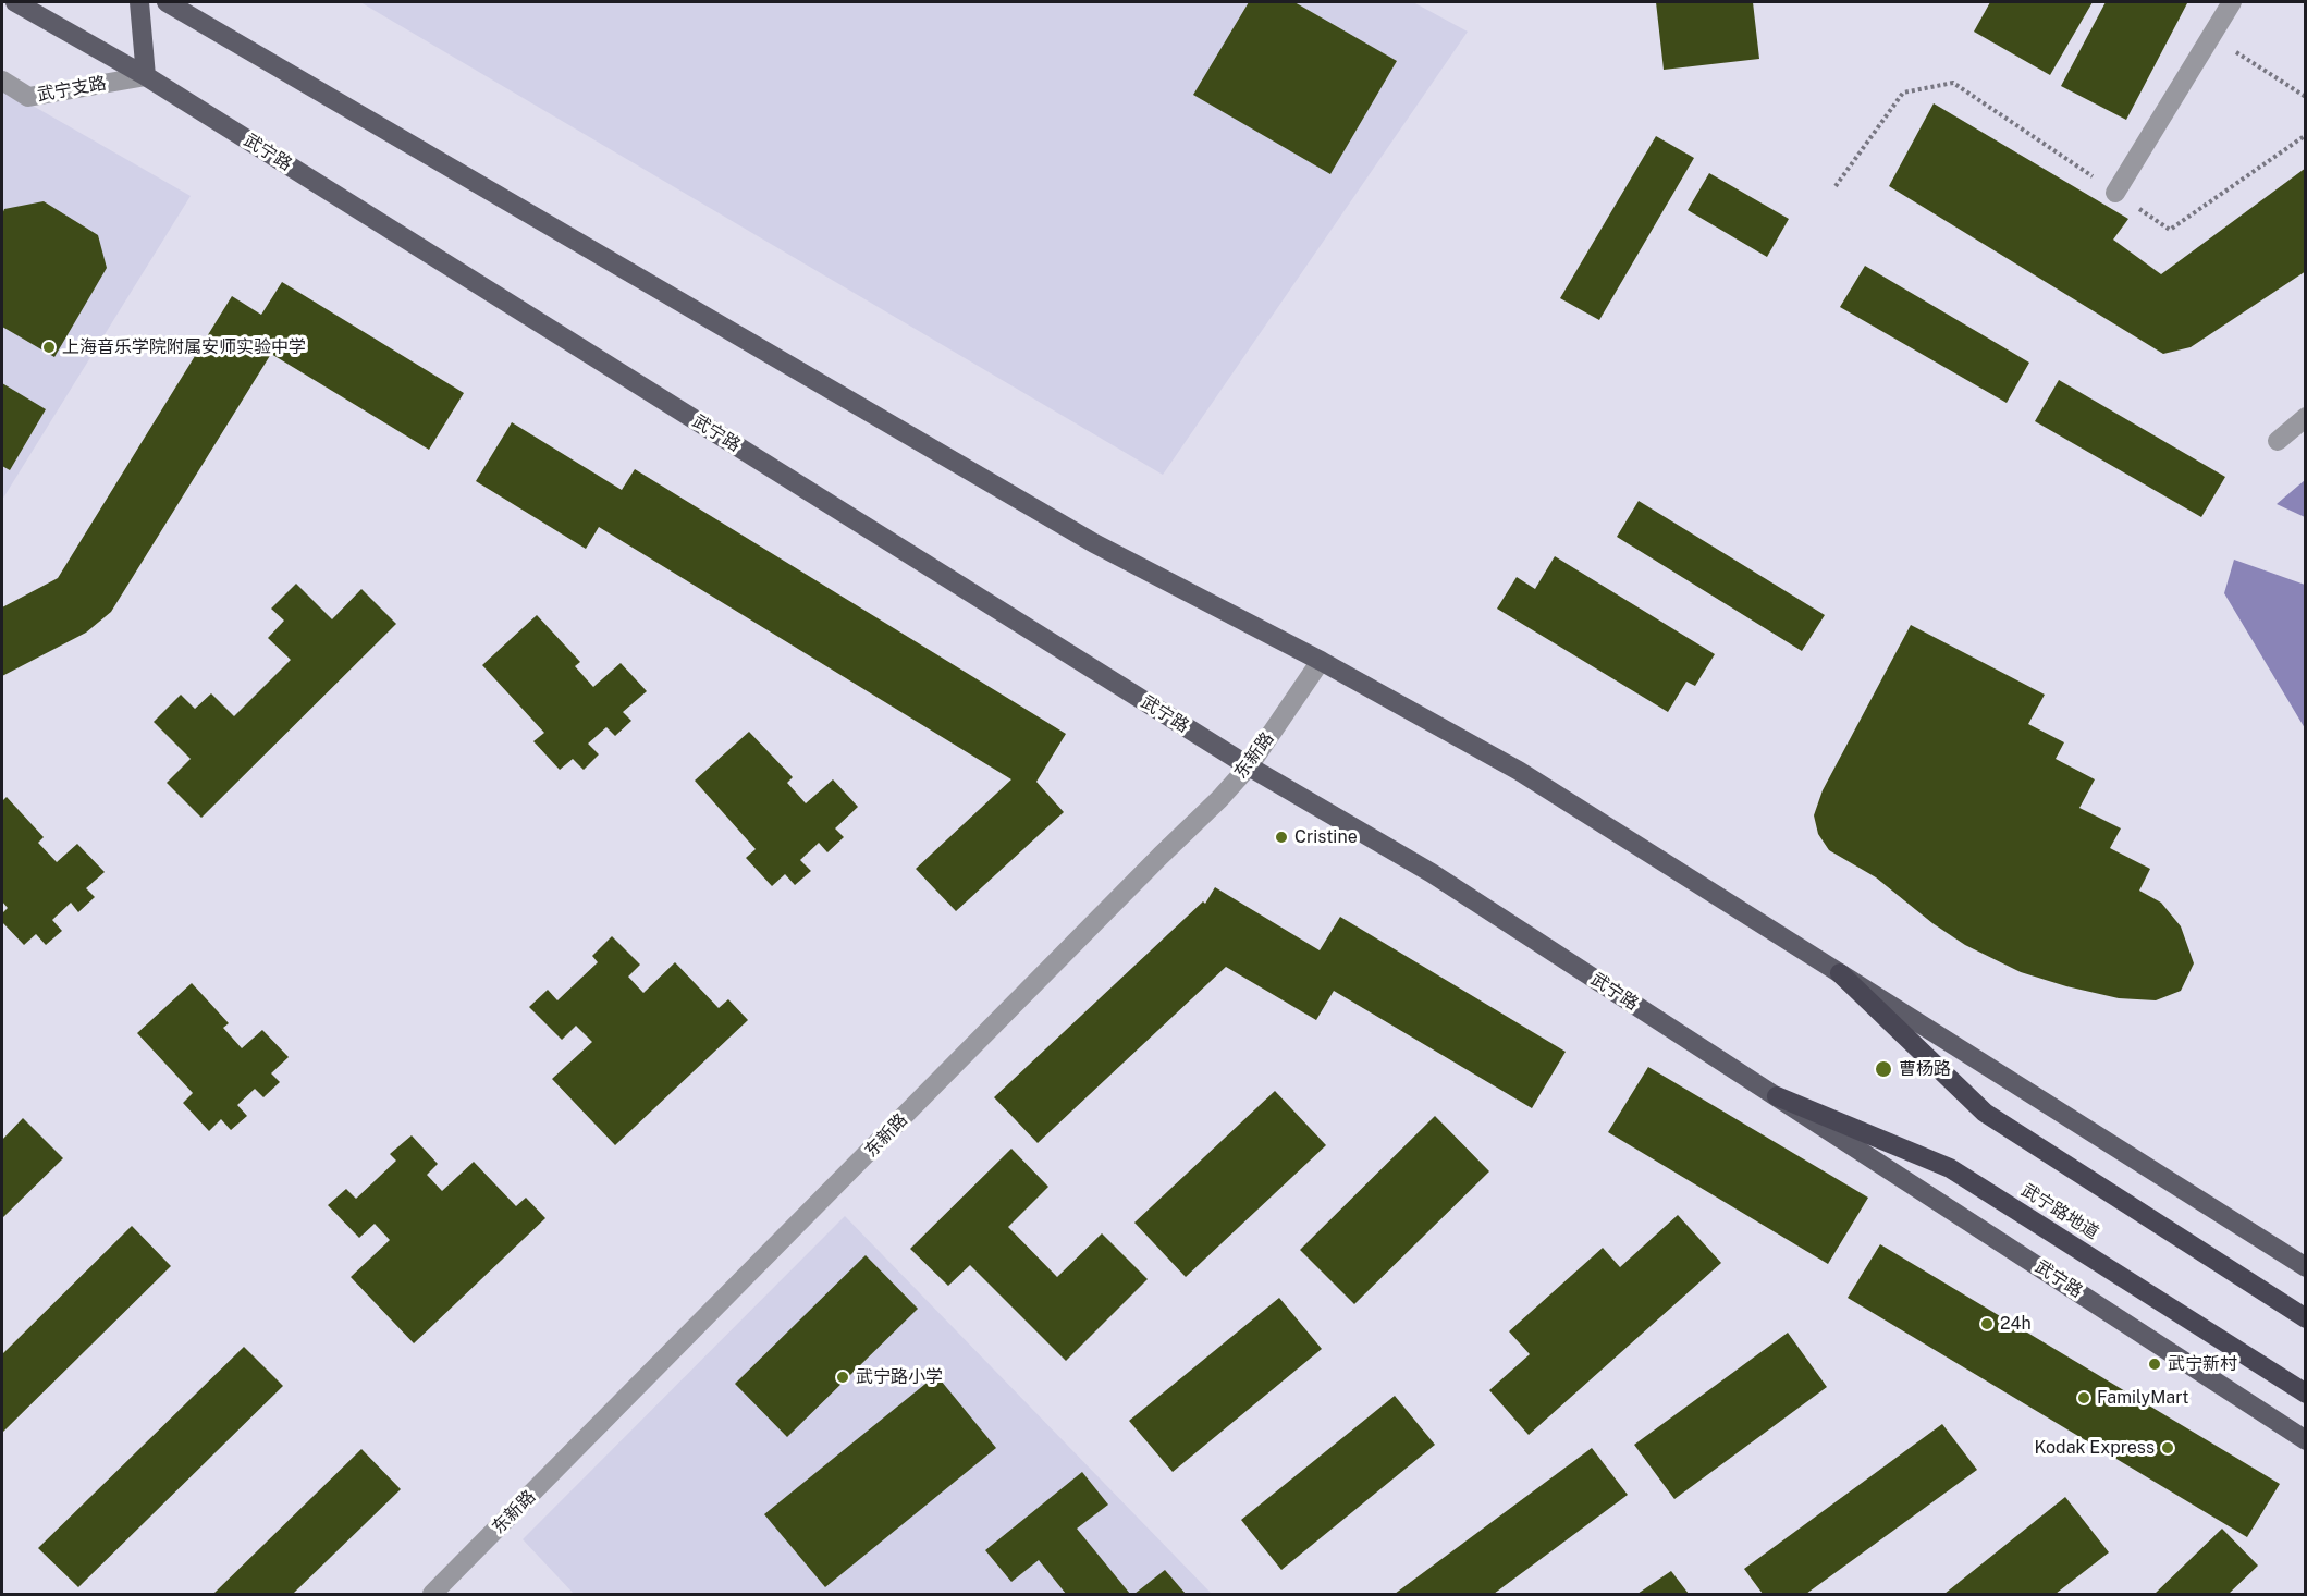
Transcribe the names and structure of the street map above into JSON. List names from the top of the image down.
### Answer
{
  "streets": {
    "highway": ["武宁路地道"],
    "main road": ["武宁路"],
    "street": ["武宁支路", "东新路"]
  },
  "crossings": [
    ["武宁支路", "武宁路"],
    ["武宁路", "东新路"],
    ["武宁路", "武宁路地道"]
  ],
  "places": [
    "上海音乐学院附属安师实验中学",
    "Cristine",
    "曹杨路",
    "24h",
    "武宁新村",
    "武宁路小学",
    "FamilyMart",
    "Kodak Express"
  ]
}
